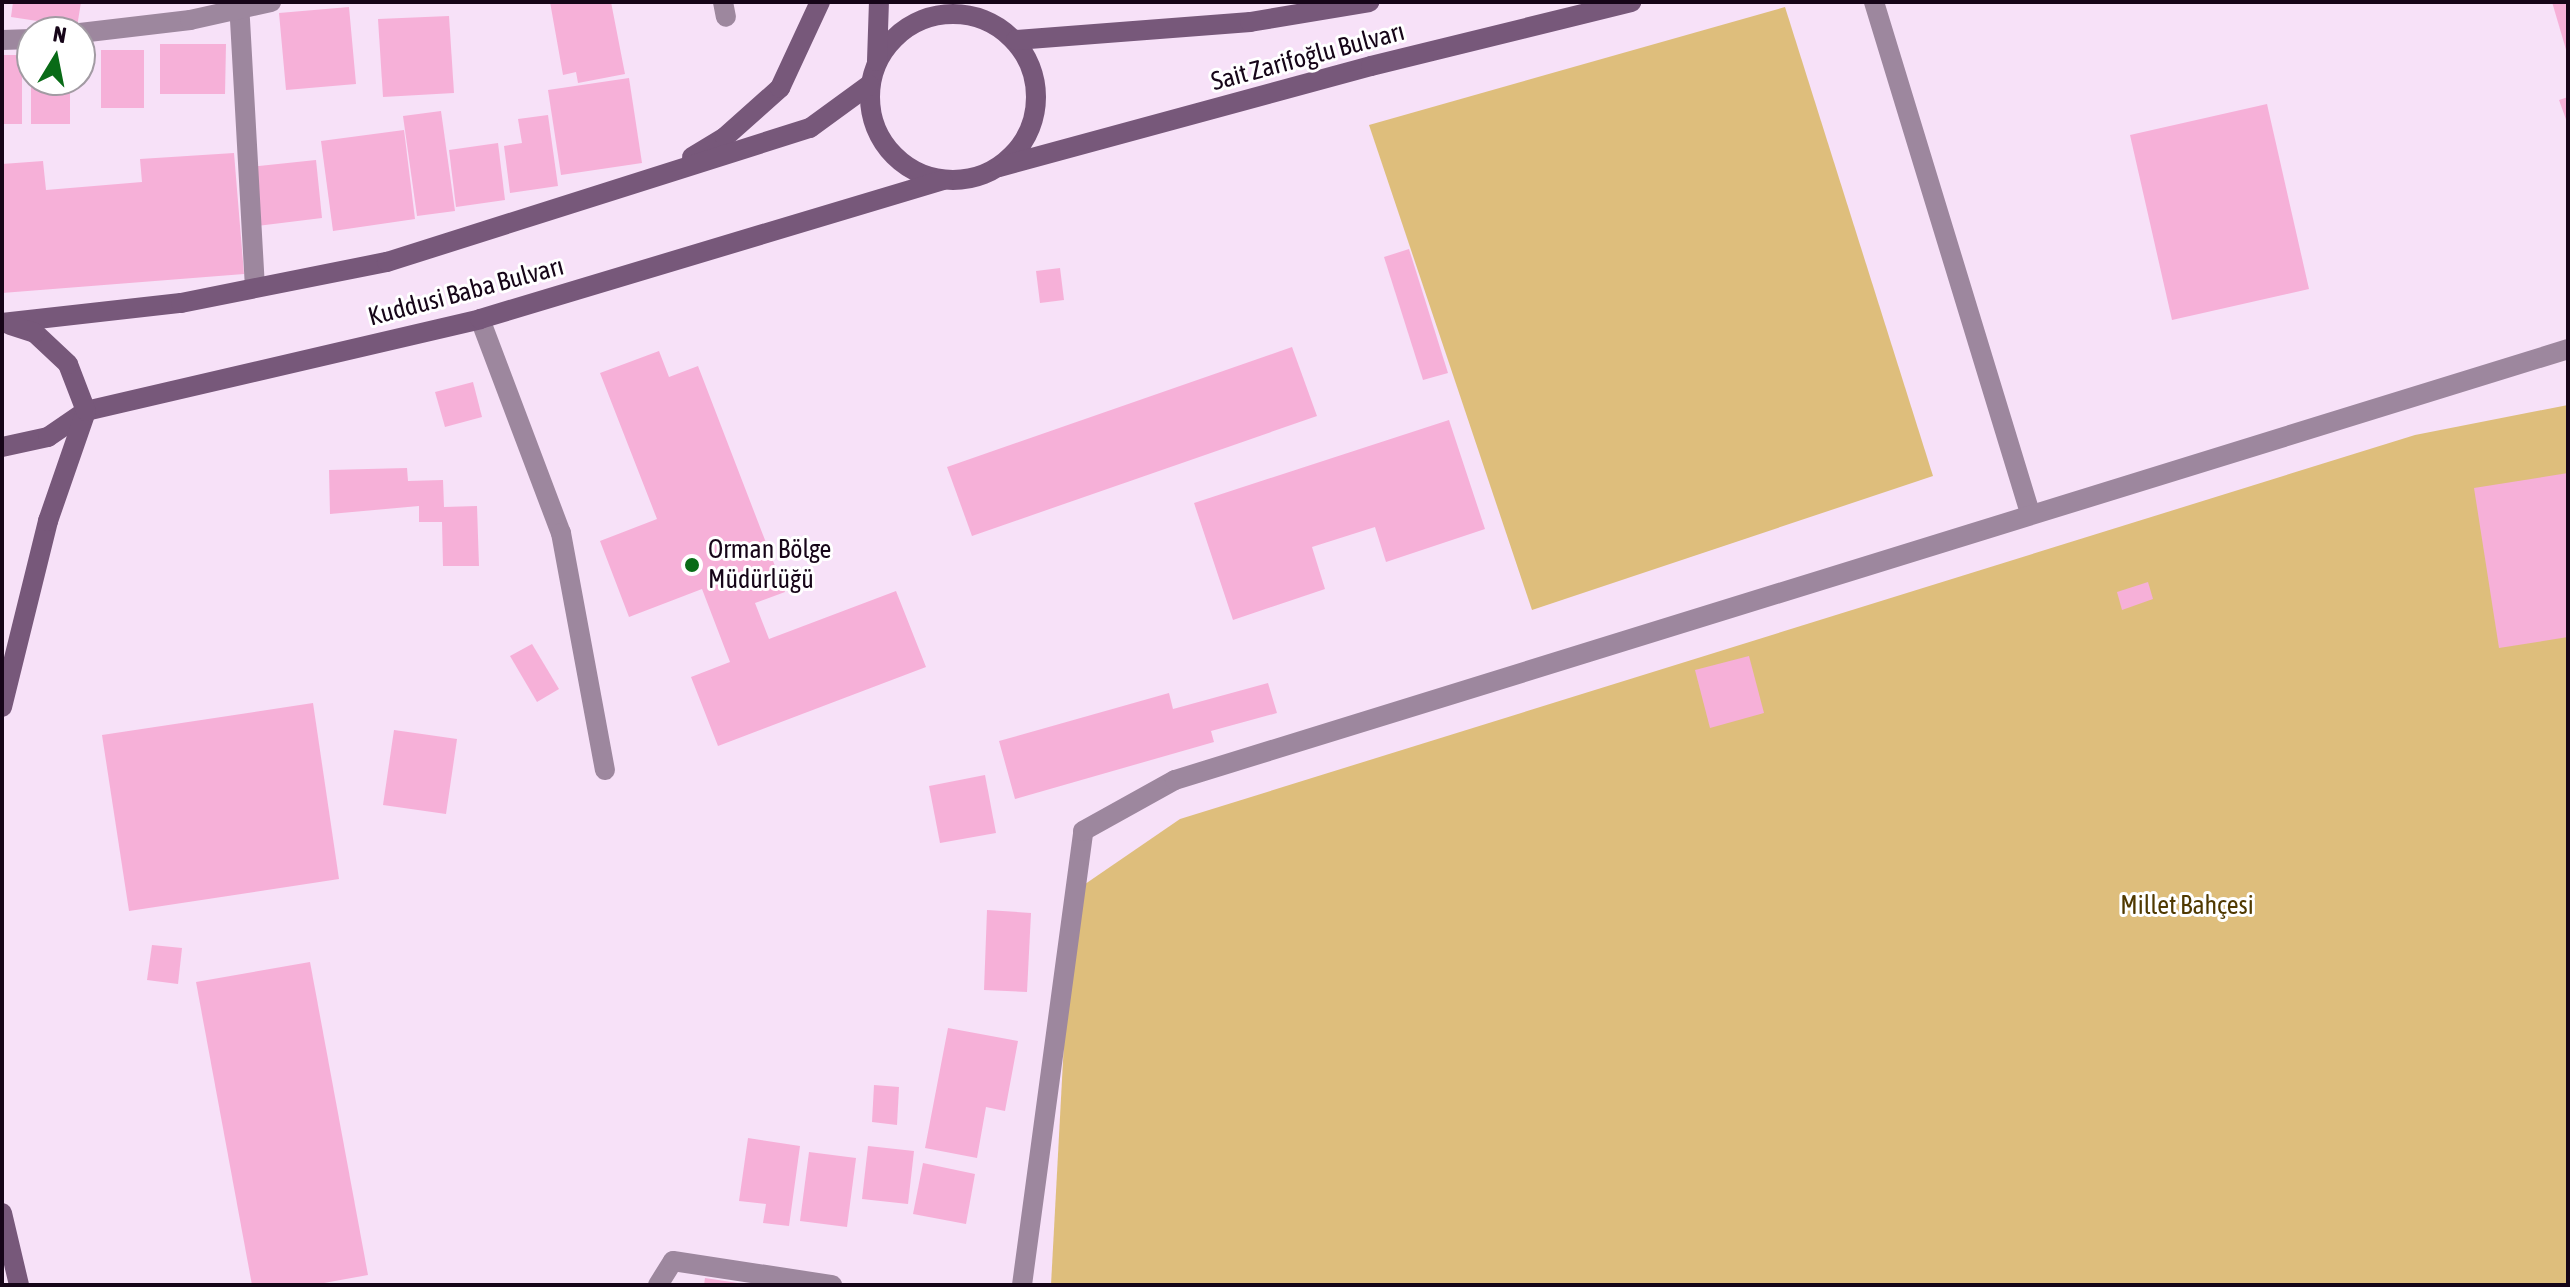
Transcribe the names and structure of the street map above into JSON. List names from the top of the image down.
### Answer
{
  "streets": {
    "main road": ["Sait Zarifoğlu Bulvarı", "Kuddusi Baba Bulvarı"]
  },
  "crossings": [
    ["Sait Zarifoğlu Bulvarı", "Kuddusi Baba Bulvarı"]
  ],
  "parks": ["Millet Bahçesi"],
  "places": ["Orman Bölge Müdürlüğü"],
  "north": "top"
}
